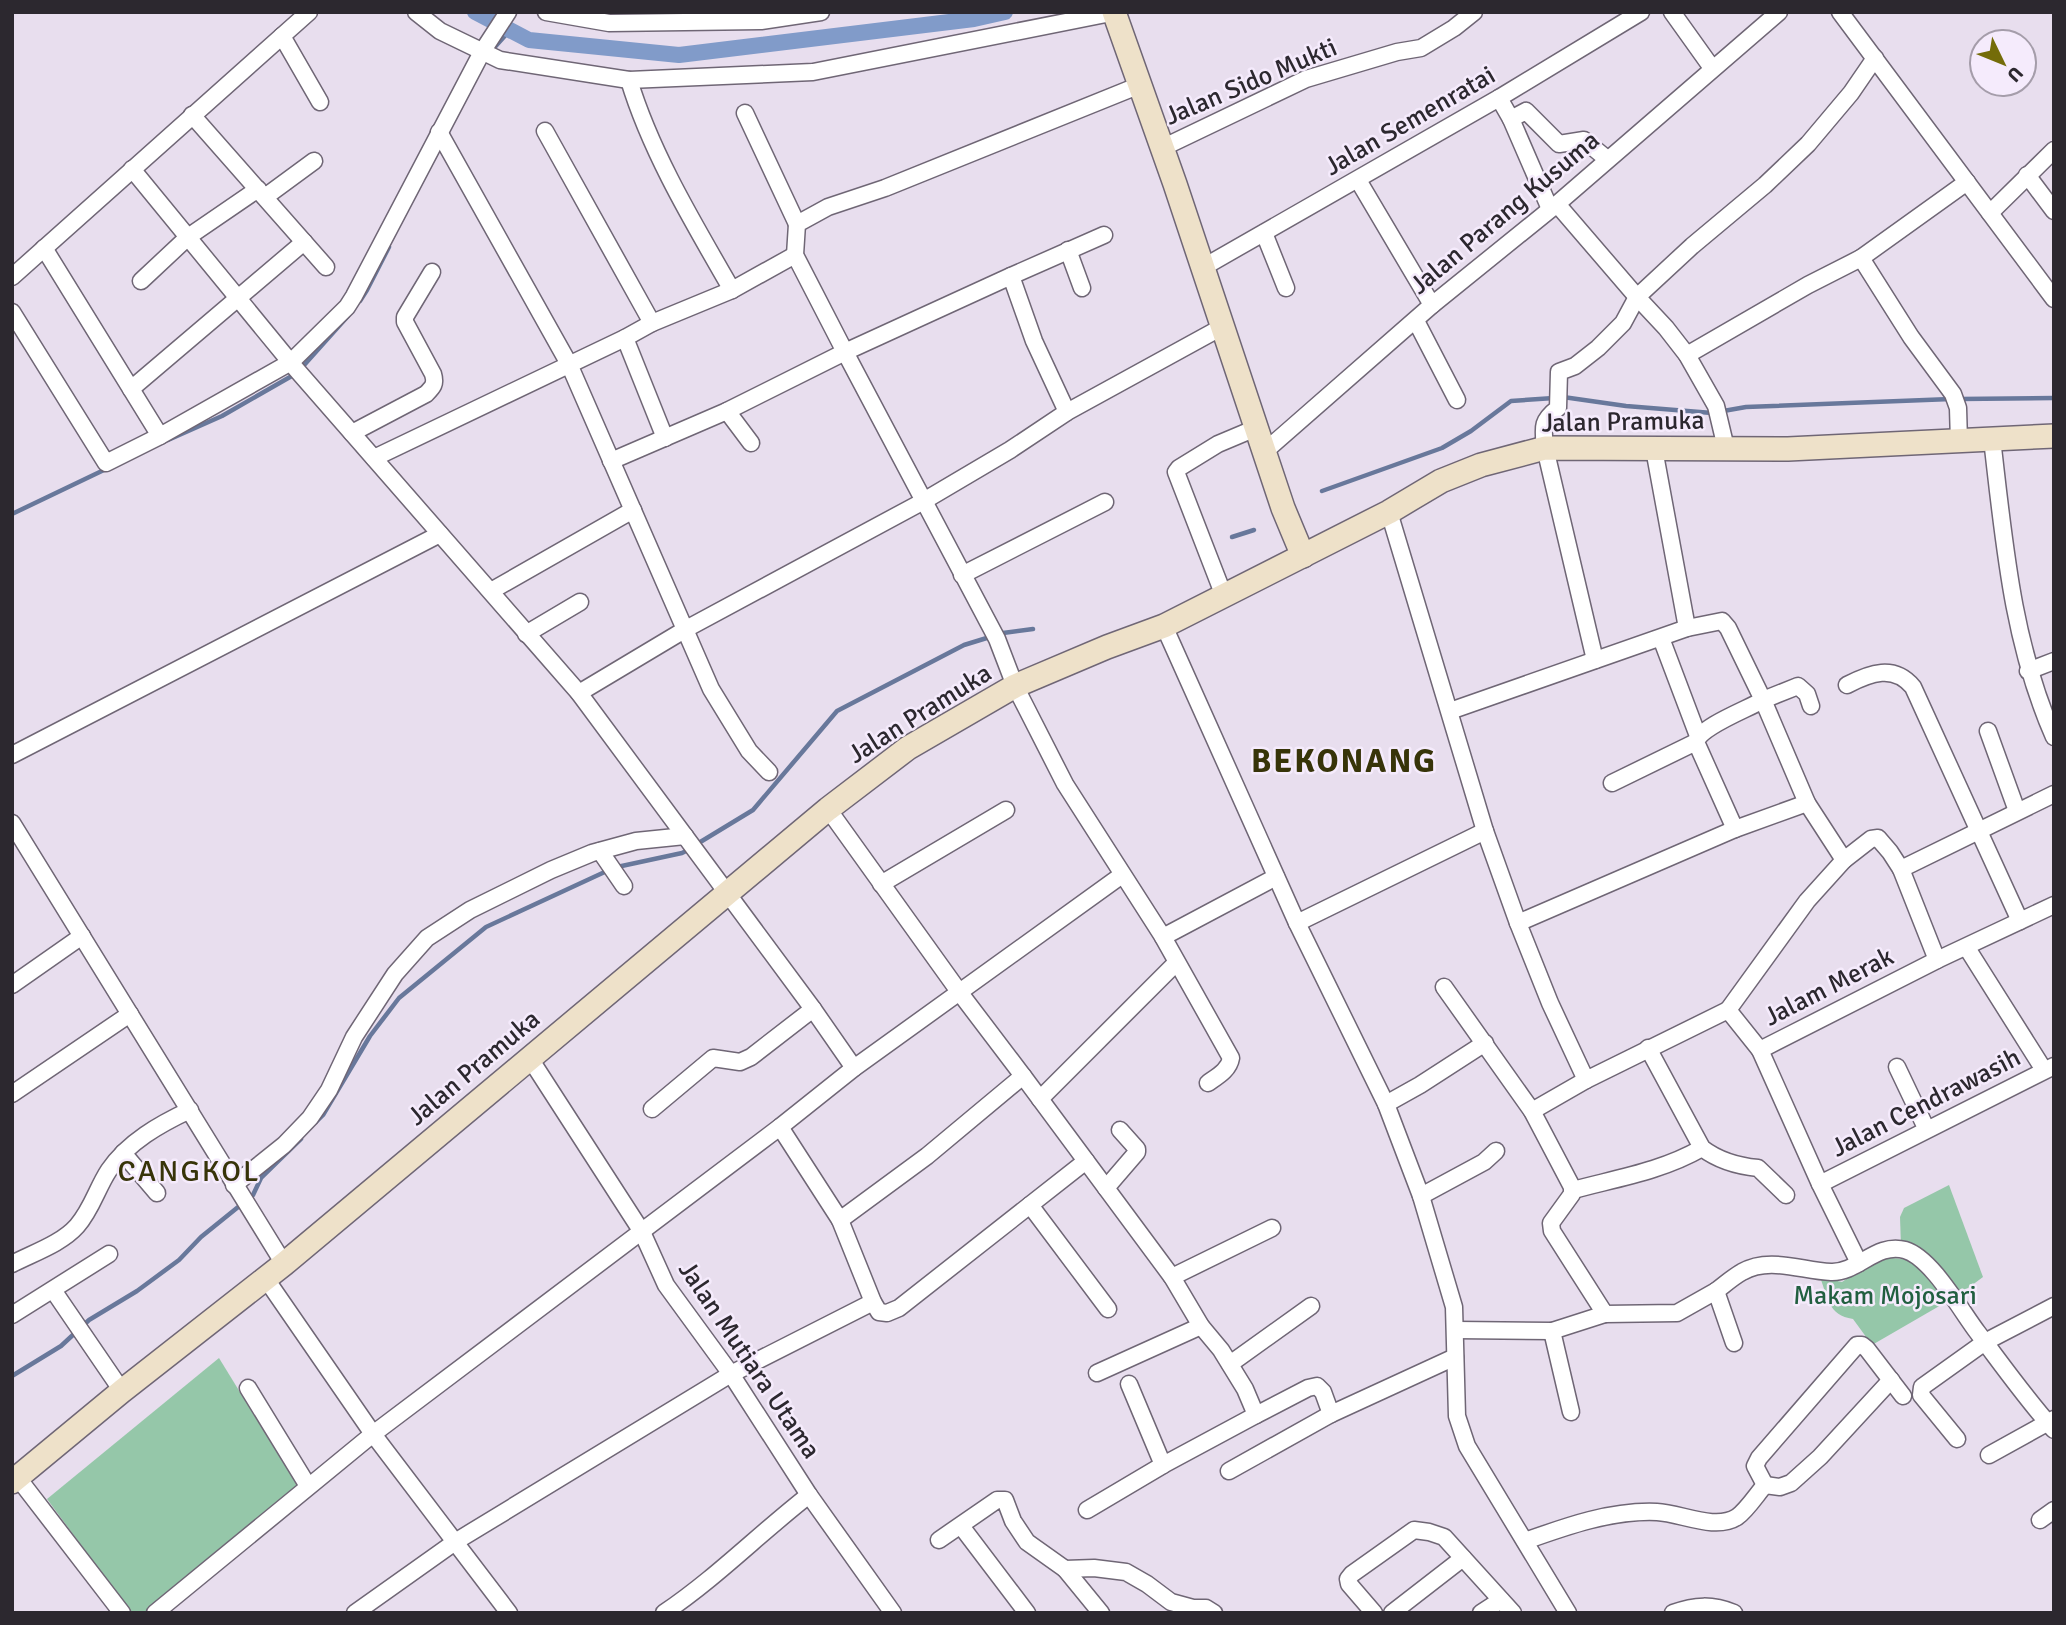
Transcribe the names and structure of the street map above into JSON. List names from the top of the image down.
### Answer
{
  "streets": {
    "main road": ["Jalan Pramuka"],
    "street": [
      "Jalan Sido Mukti",
      "Jalan Semenratai",
      "Jalan Parang Kusuma",
      "Jalam Merak",
      "Jalan Cendrawasih",
      "Jalan Mutiara Utama"
    ]
  },
  "crossings": [
    ["Jalan Pramuka", "Jalan Mutiara Utama"],
    ["Jalam Merak", "Jalan Cendrawasih"]
  ],
  "districts": ["BEKONANG", "CANGKOL"],
  "parks": ["Makam Mojosari"],
  "north": "bottom right"
}
